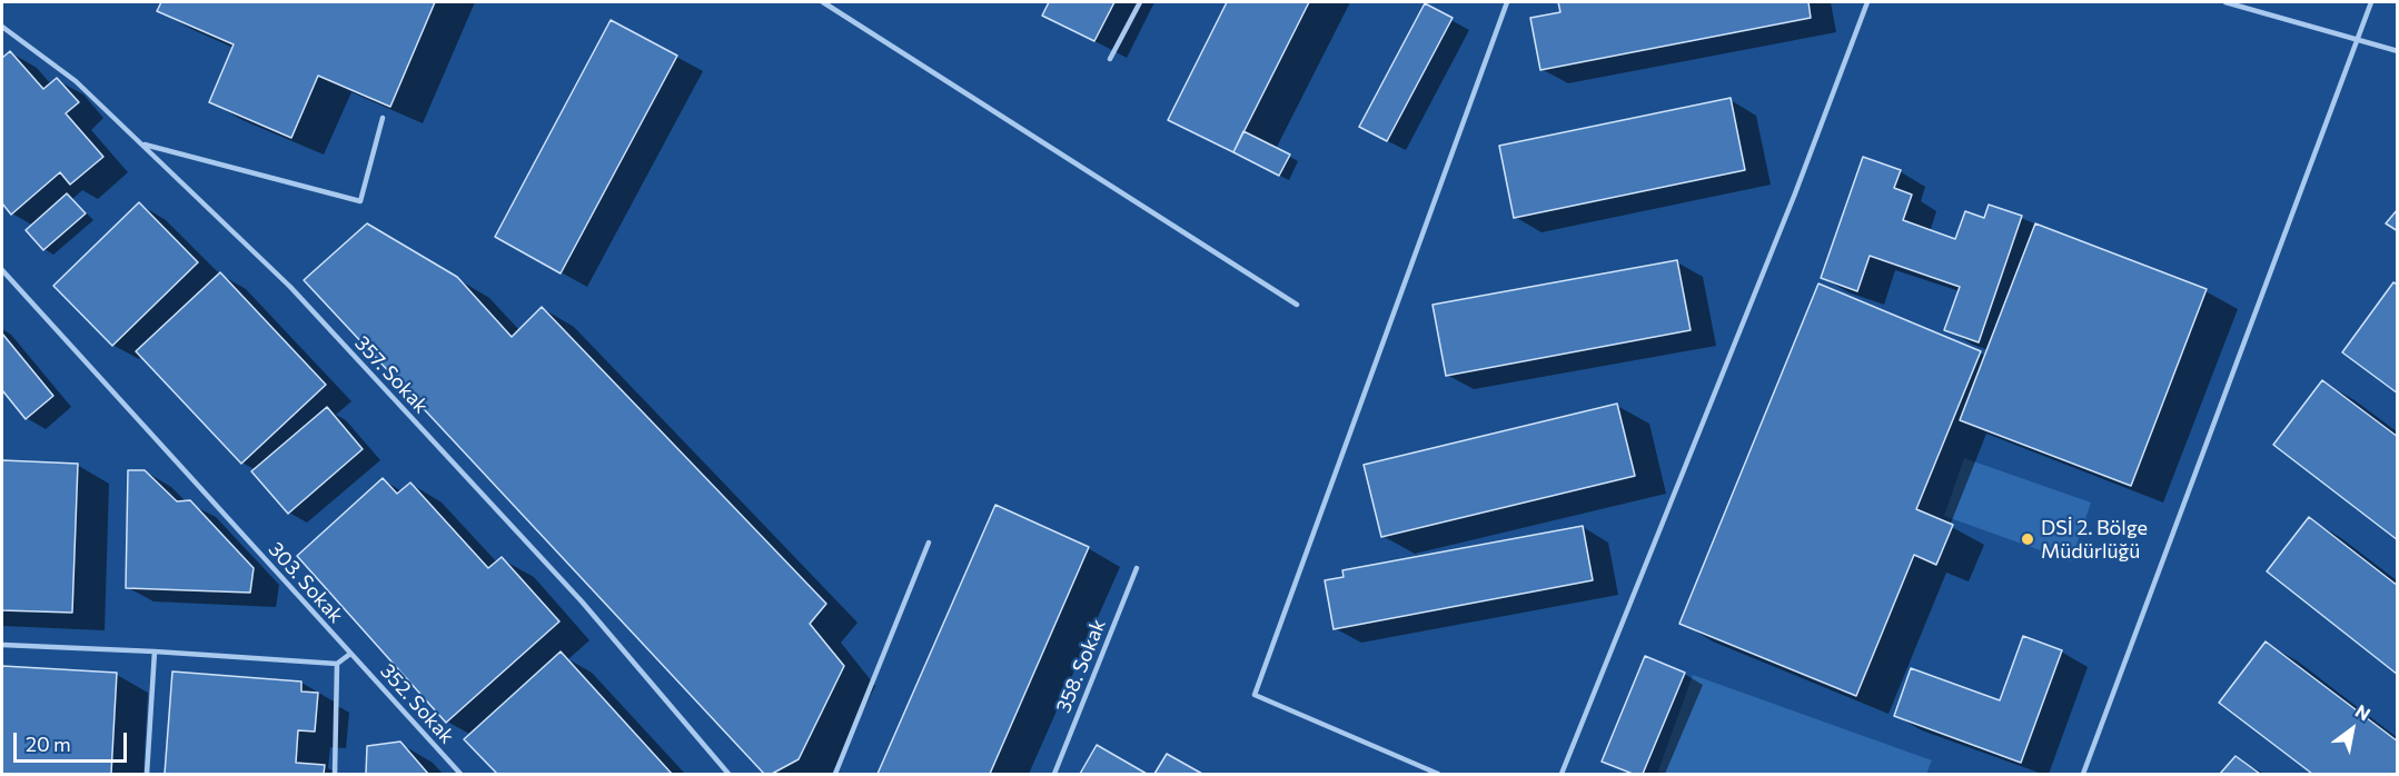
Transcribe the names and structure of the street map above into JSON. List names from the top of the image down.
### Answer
{
  "streets": {
    "lane": [
      "357. Sokak",
      "303. Sokak",
      "358. Sokak",
      "352. Sokak"
    ]
  },
  "crossings": [
    ["303. Sokak", "352. Sokak"]
  ],
  "places": ["DSİ 2. Bölge Müdürlüğü"],
  "scale_bar": "20 m",
  "north": "top right"
}
